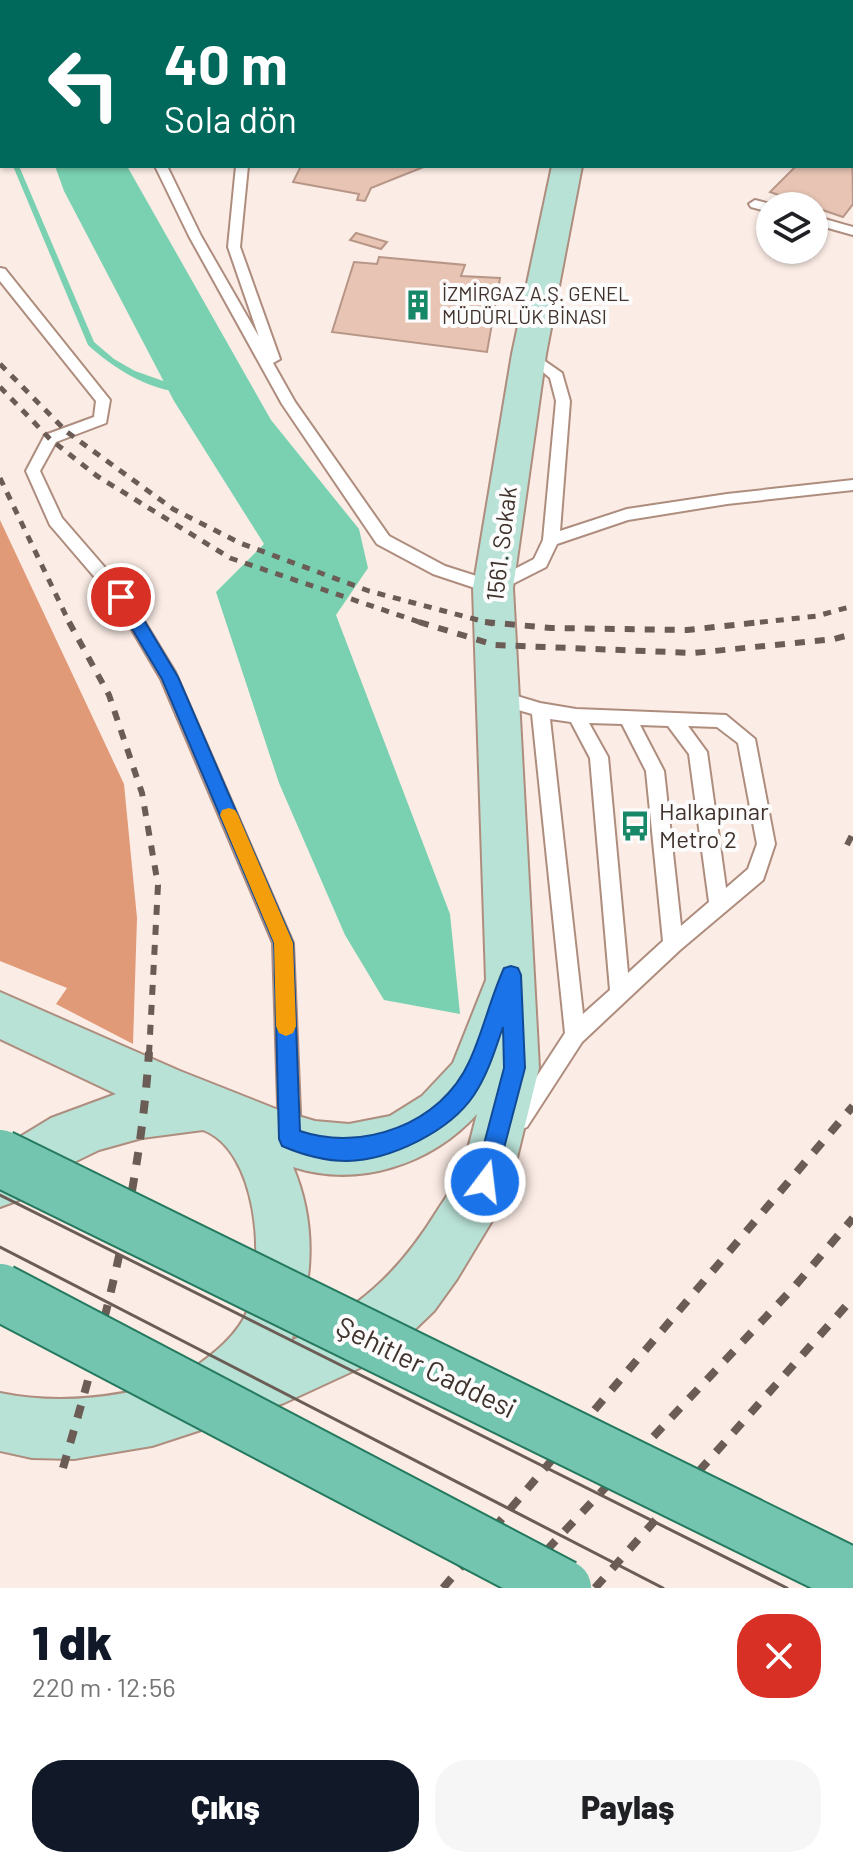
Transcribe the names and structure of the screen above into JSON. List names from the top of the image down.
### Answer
{
  "streets": {
    "main road": ["1561. Sokak", "Şehitler Caddesi"]
  },
  "places": {
    "building": ["İZMİRGAZ A.Ş. GENEL MÜDÜRLÜK BİNASI"],
    "bus stop": ["Halkapınar Metro 2"]
  },
  "page": {
    "turn": ["40 m", "Sola dön"],
    "heading": ["1 dk", "220 m · 12:56"],
    "buttons": ["Çıkış", "Paylaş"]
  }
}
